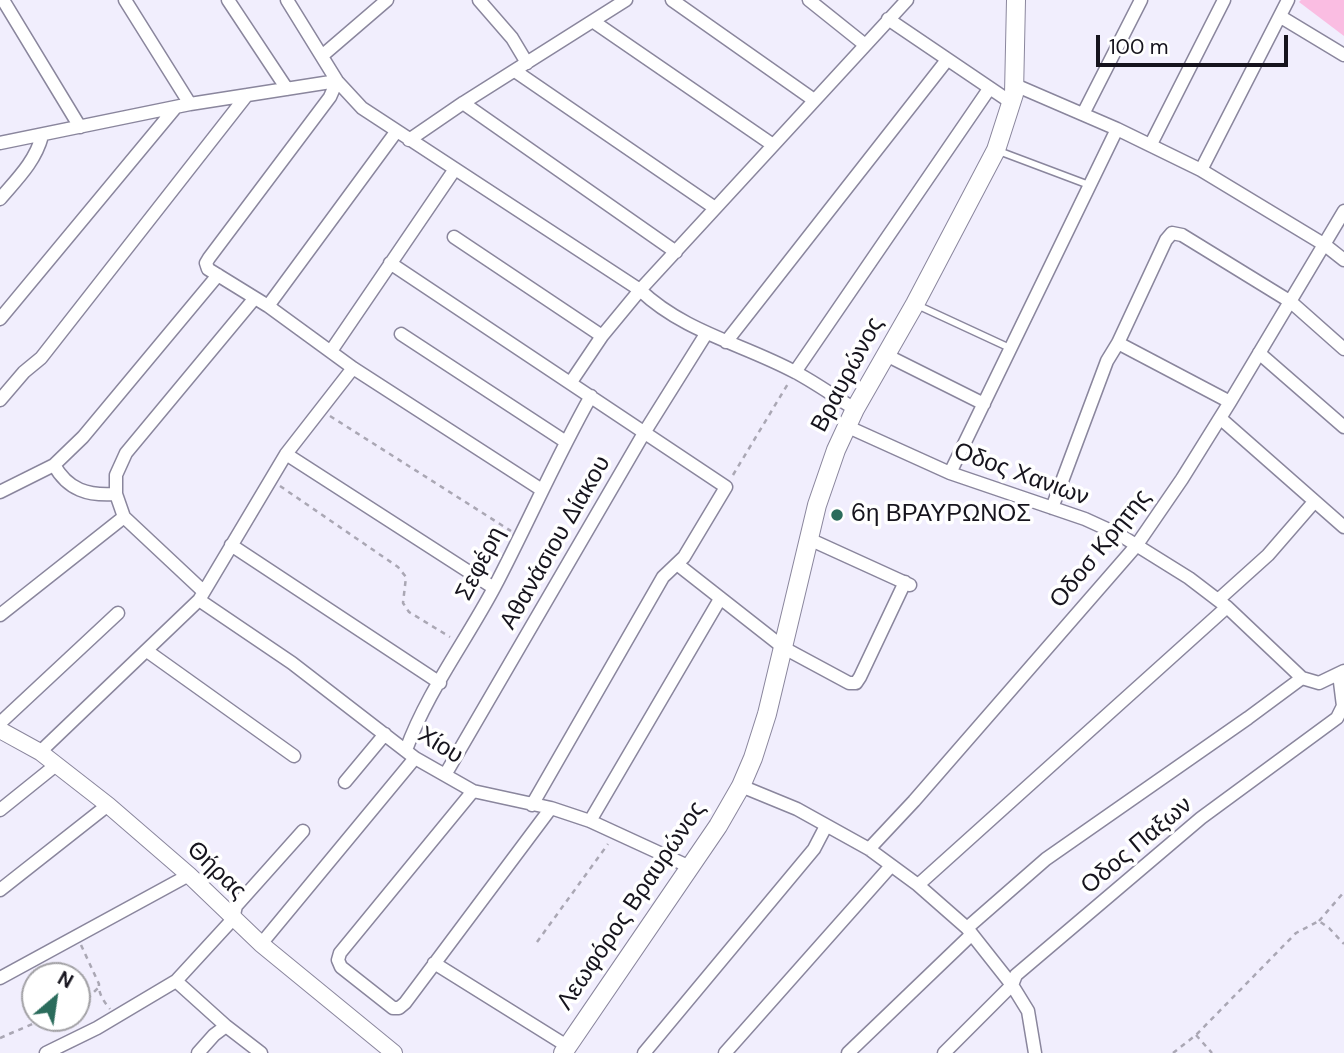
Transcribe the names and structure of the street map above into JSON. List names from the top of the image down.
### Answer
{
  "streets": {
    "main road": ["Βραυρώνος", "Λεωφόρος Βραυρώνος"],
    "street": [
      "Οδος Χανιων",
      "Αθανάσιου Δίακου",
      "Οδοσ Κρητης",
      "Σεφέρη",
      "Χίου",
      "Οδος Παξων",
      "Θήρας"
    ]
  },
  "crossings": [
    ["Βραυρώνος", "Οδος Χανιων"],
    ["Βραυρώνος", "Λεωφόρος Βραυρώνος"],
    ["Οδος Χανιων", "Οδοσ Κρητης"],
    ["Αθανάσιου Δίακου", "Χίου"],
    ["Σεφέρη", "Χίου"],
    ["Σεφέρη", "Θήρας"],
    ["Χίου", "Λεωφόρος Βραυρώνος"]
  ],
  "places": ["6η ΒΡΑΥΡΩΝΟΣ"],
  "scale_bar": "100 m",
  "north": "top right"
}
